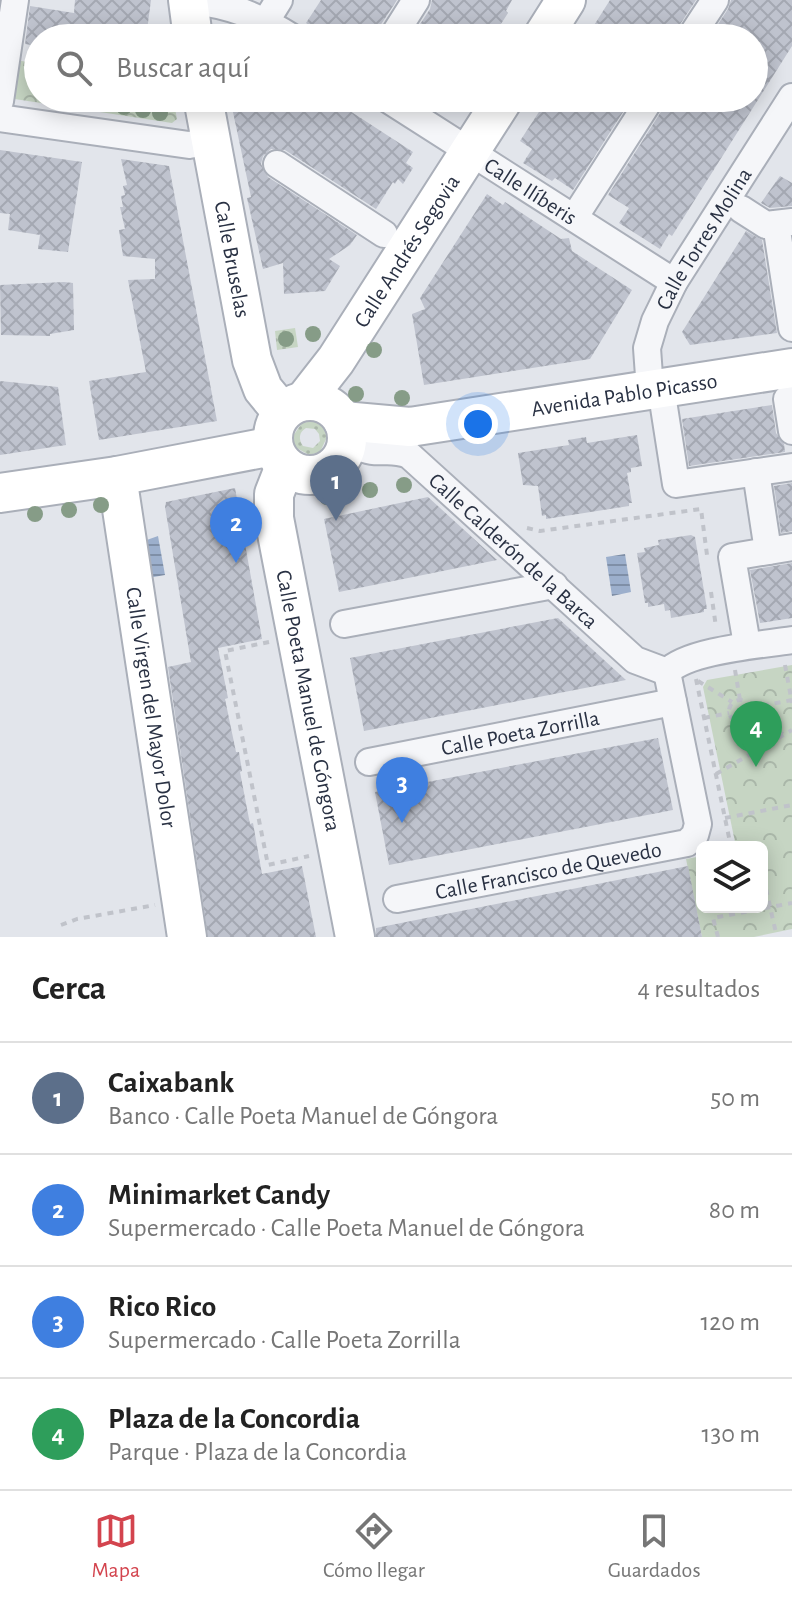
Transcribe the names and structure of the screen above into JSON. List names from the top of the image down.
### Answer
{
  "streets": {
    "main road": [
      "Calle Andrés Segovia",
      "Calle Bruselas",
      "Avenida Pablo Picasso",
      "Calle Poeta Manuel de Góngora",
      "Calle Virgen del Mayor Dolor"
    ],
    "street": [
      "Calle Ilíberis",
      "Calle Torres Molina",
      "Calle Calderón de la Barca",
      "Calle Poeta Zorrilla",
      "Calle Francisco de Quevedo"
    ]
  },
  "crossings": [
    ["Calle Ilíberis", "Calle Torres Molina"],
    ["Calle Ilíberis", "Calle Andrés Segovia"],
    ["Calle Torres Molina", "Avenida Pablo Picasso"],
    ["Calle Andrés Segovia", "Calle Bruselas"],
    ["Calle Andrés Segovia", "Calle Poeta Manuel de Góngora"],
    ["Calle Bruselas", "Calle Poeta Manuel de Góngora"],
    ["Avenida Pablo Picasso", "Calle Calderón de la Barca"],
    ["Calle Poeta Zorrilla", "Calle Francisco de Quevedo"]
  ],
  "page": {
    "search": "Buscar aquí",
    "pins": [
      "1",
      "2",
      "4",
      "3"
    ],
    "heading": ["Cerca", "4 resultados"],
    "list": [
      {
        "mark": "1",
        "name": "Caixabank",
        "note": "Banco · Calle Poeta Manuel de Góngora",
        "value": "50 m"
      },
      {
        "mark": "2",
        "name": "Minimarket Candy",
        "note": "Supermercado · Calle Poeta Manuel de Góngora",
        "value": "80 m"
      },
      {
        "mark": "3",
        "name": "Rico Rico",
        "note": "Supermercado · Calle Poeta Zorrilla",
        "value": "120 m"
      },
      {
        "mark": "4",
        "name": "Plaza de la Concordia",
        "note": "Parque · Plaza de la Concordia",
        "value": "130 m"
      }
    ],
    "nav": ["Mapa", "Cómo llegar", "Guardados"]
  }
}
